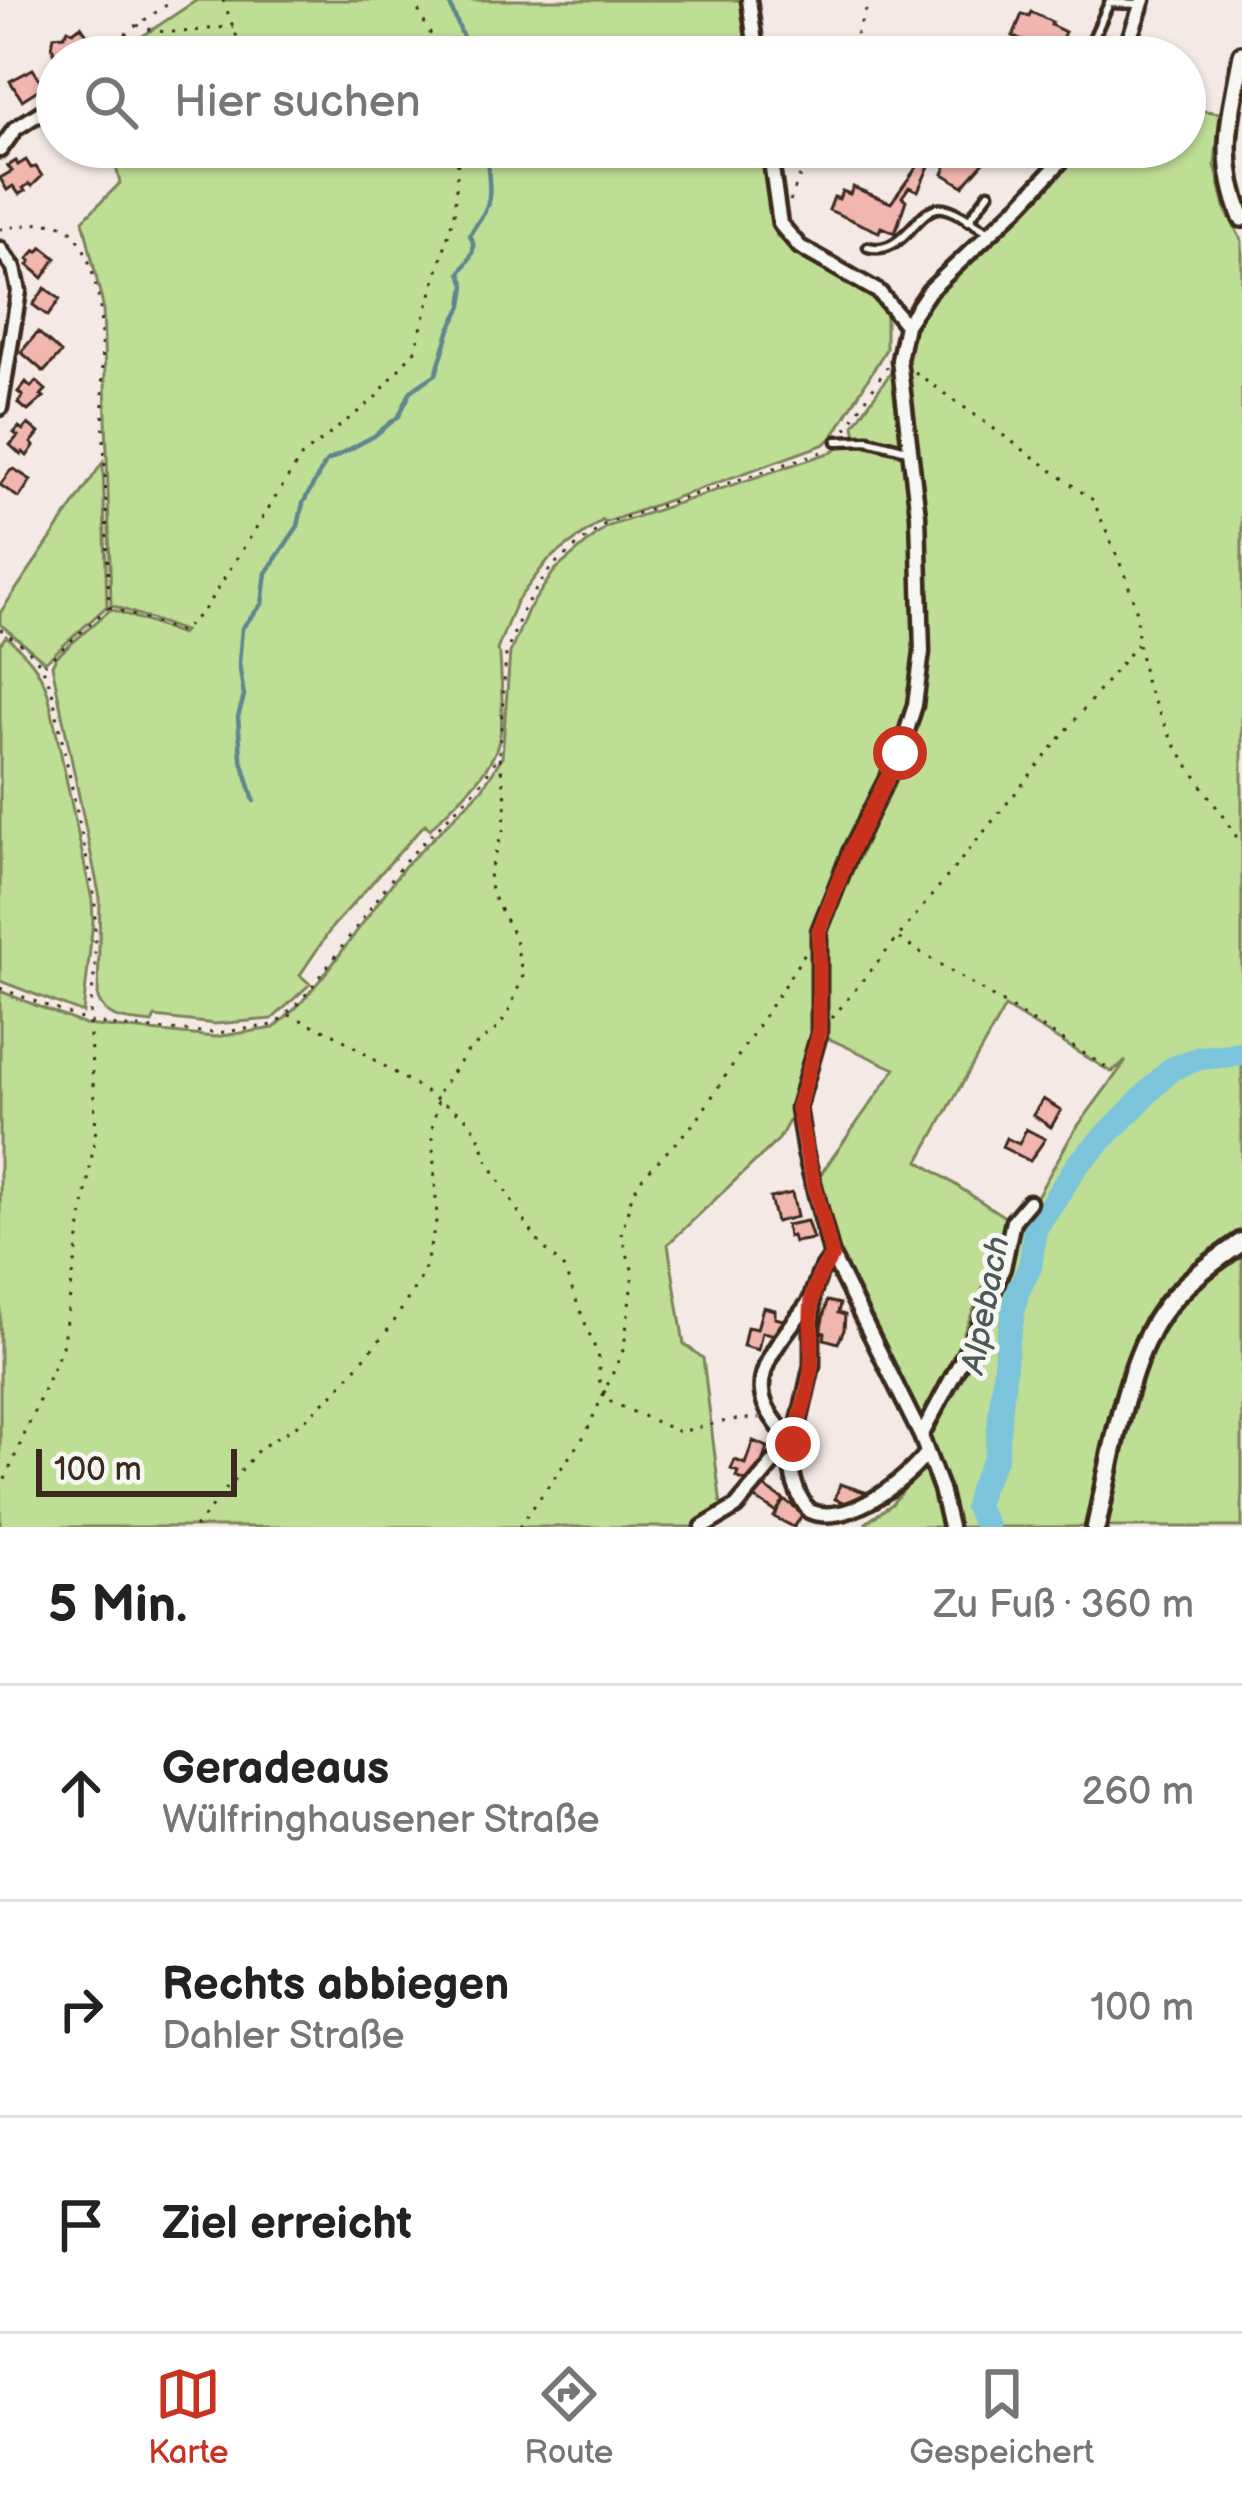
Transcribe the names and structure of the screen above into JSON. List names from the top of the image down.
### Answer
{
  "water": ["Alpebach"],
  "scale_bar": "100 m",
  "page": {
    "search": "Hier suchen",
    "scale": "100 m",
    "heading": ["5 Min.", "Zu Fuß · 360 m"],
    "list": [
      ["Geradeaus", "Wülfringhausener Straße", "260 m"],
      ["Rechts abbiegen", "Dahler Straße", "100 m"],
      "Ziel erreicht"
    ],
    "nav": ["Karte", "Route", "Gespeichert"]
  }
}
